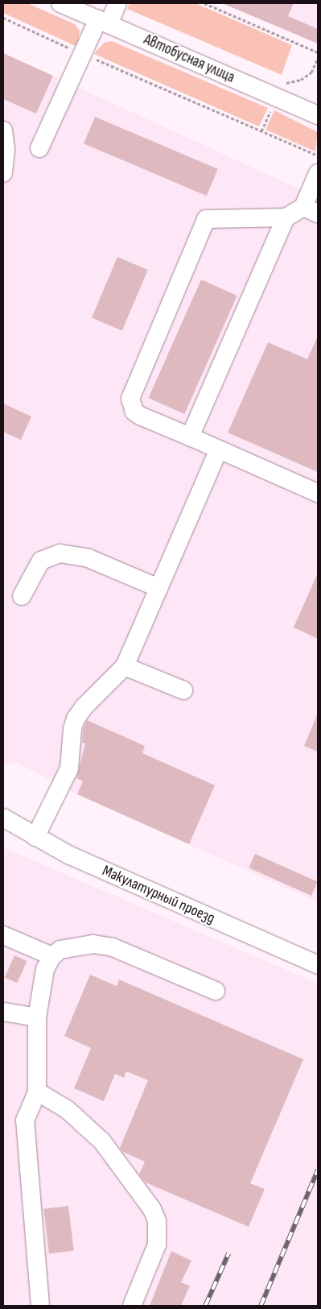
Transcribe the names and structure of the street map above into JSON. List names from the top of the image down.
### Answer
{
  "streets": {
    "street": ["Автобусная улица", "Макулатурный проезд"]
  }
}
